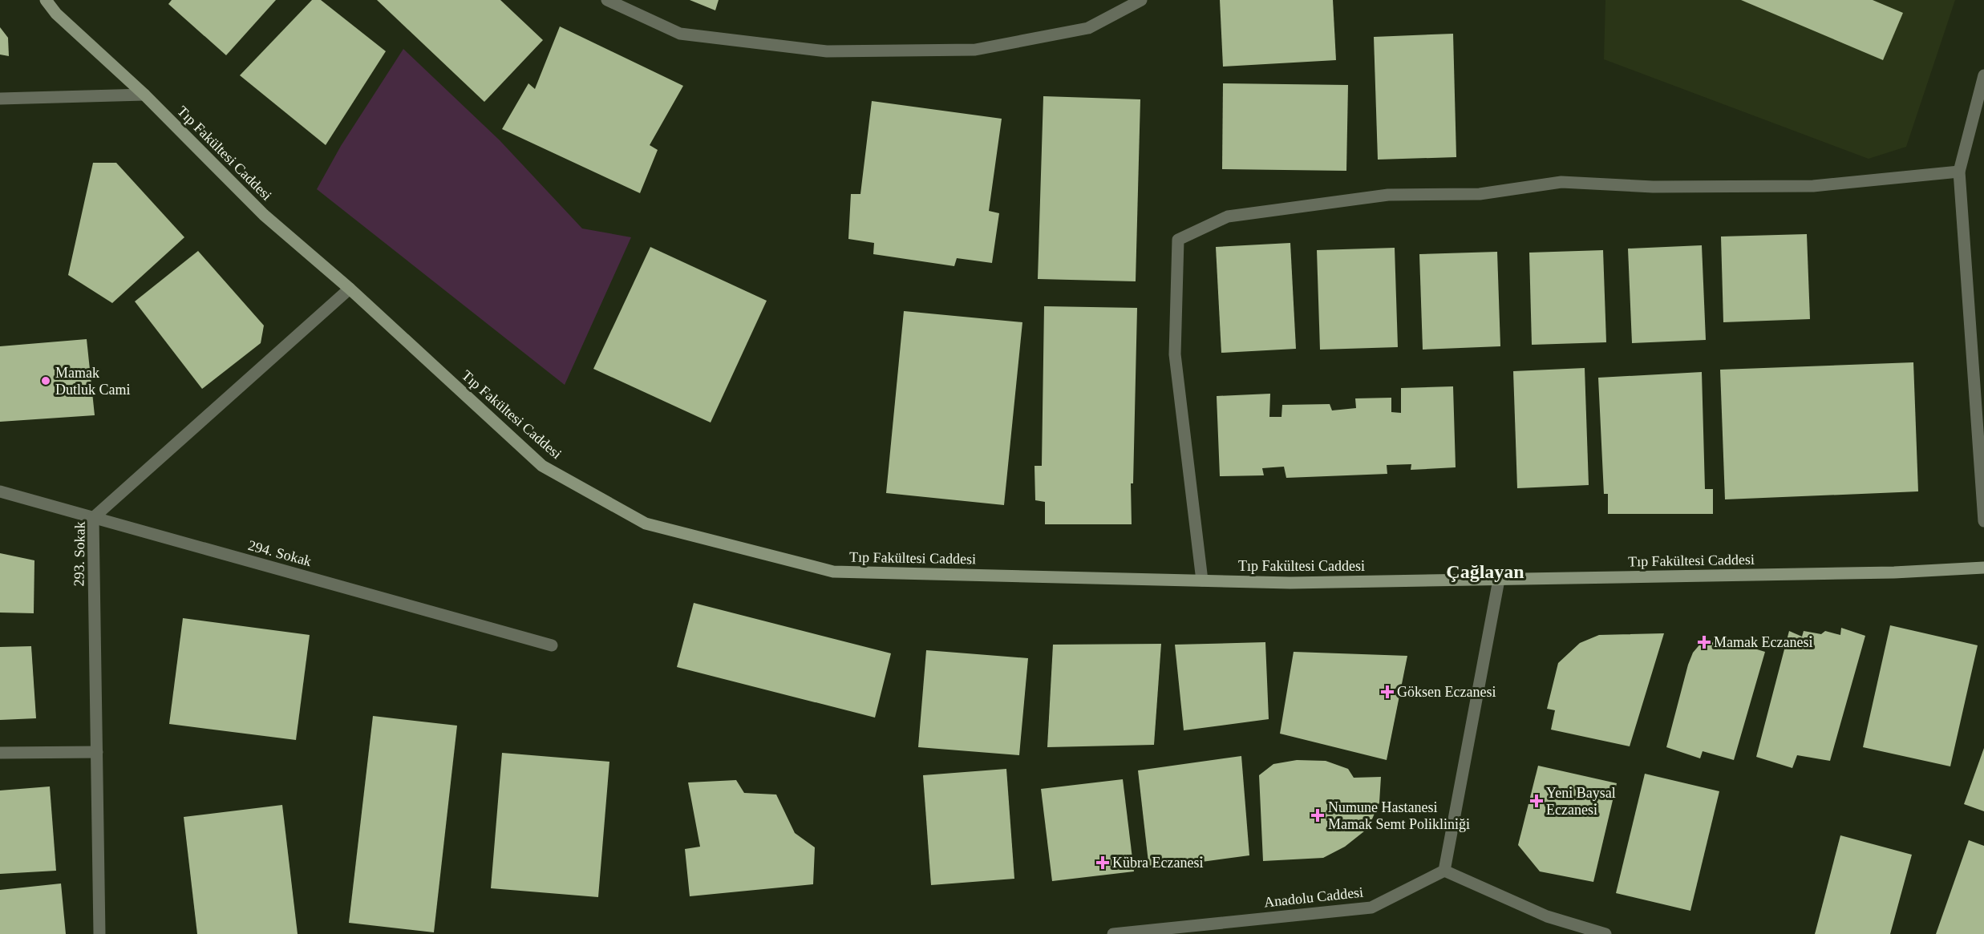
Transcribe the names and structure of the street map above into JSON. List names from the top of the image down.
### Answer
{
  "streets": {
    "main road": ["Tıp Fakültesi Caddesi"],
    "street": ["294. Sokak", "293. Sokak", "Anadolu Caddesi"]
  },
  "crossings": [
    ["Tıp Fakültesi Caddesi", "293. Sokak"],
    ["294. Sokak", "293. Sokak"]
  ],
  "districts": ["Çağlayan"],
  "places": {
    "other": ["Mamak Dutluk Cami"],
    "health": [
      "Mamak Eczanesi",
      "Göksen Eczanesi",
      "Yeni Baysal Eczanesi",
      "Numune Hastanesi Mamak Semt Polikliniği",
      "Kübra Eczanesi"
    ]
  }
}
